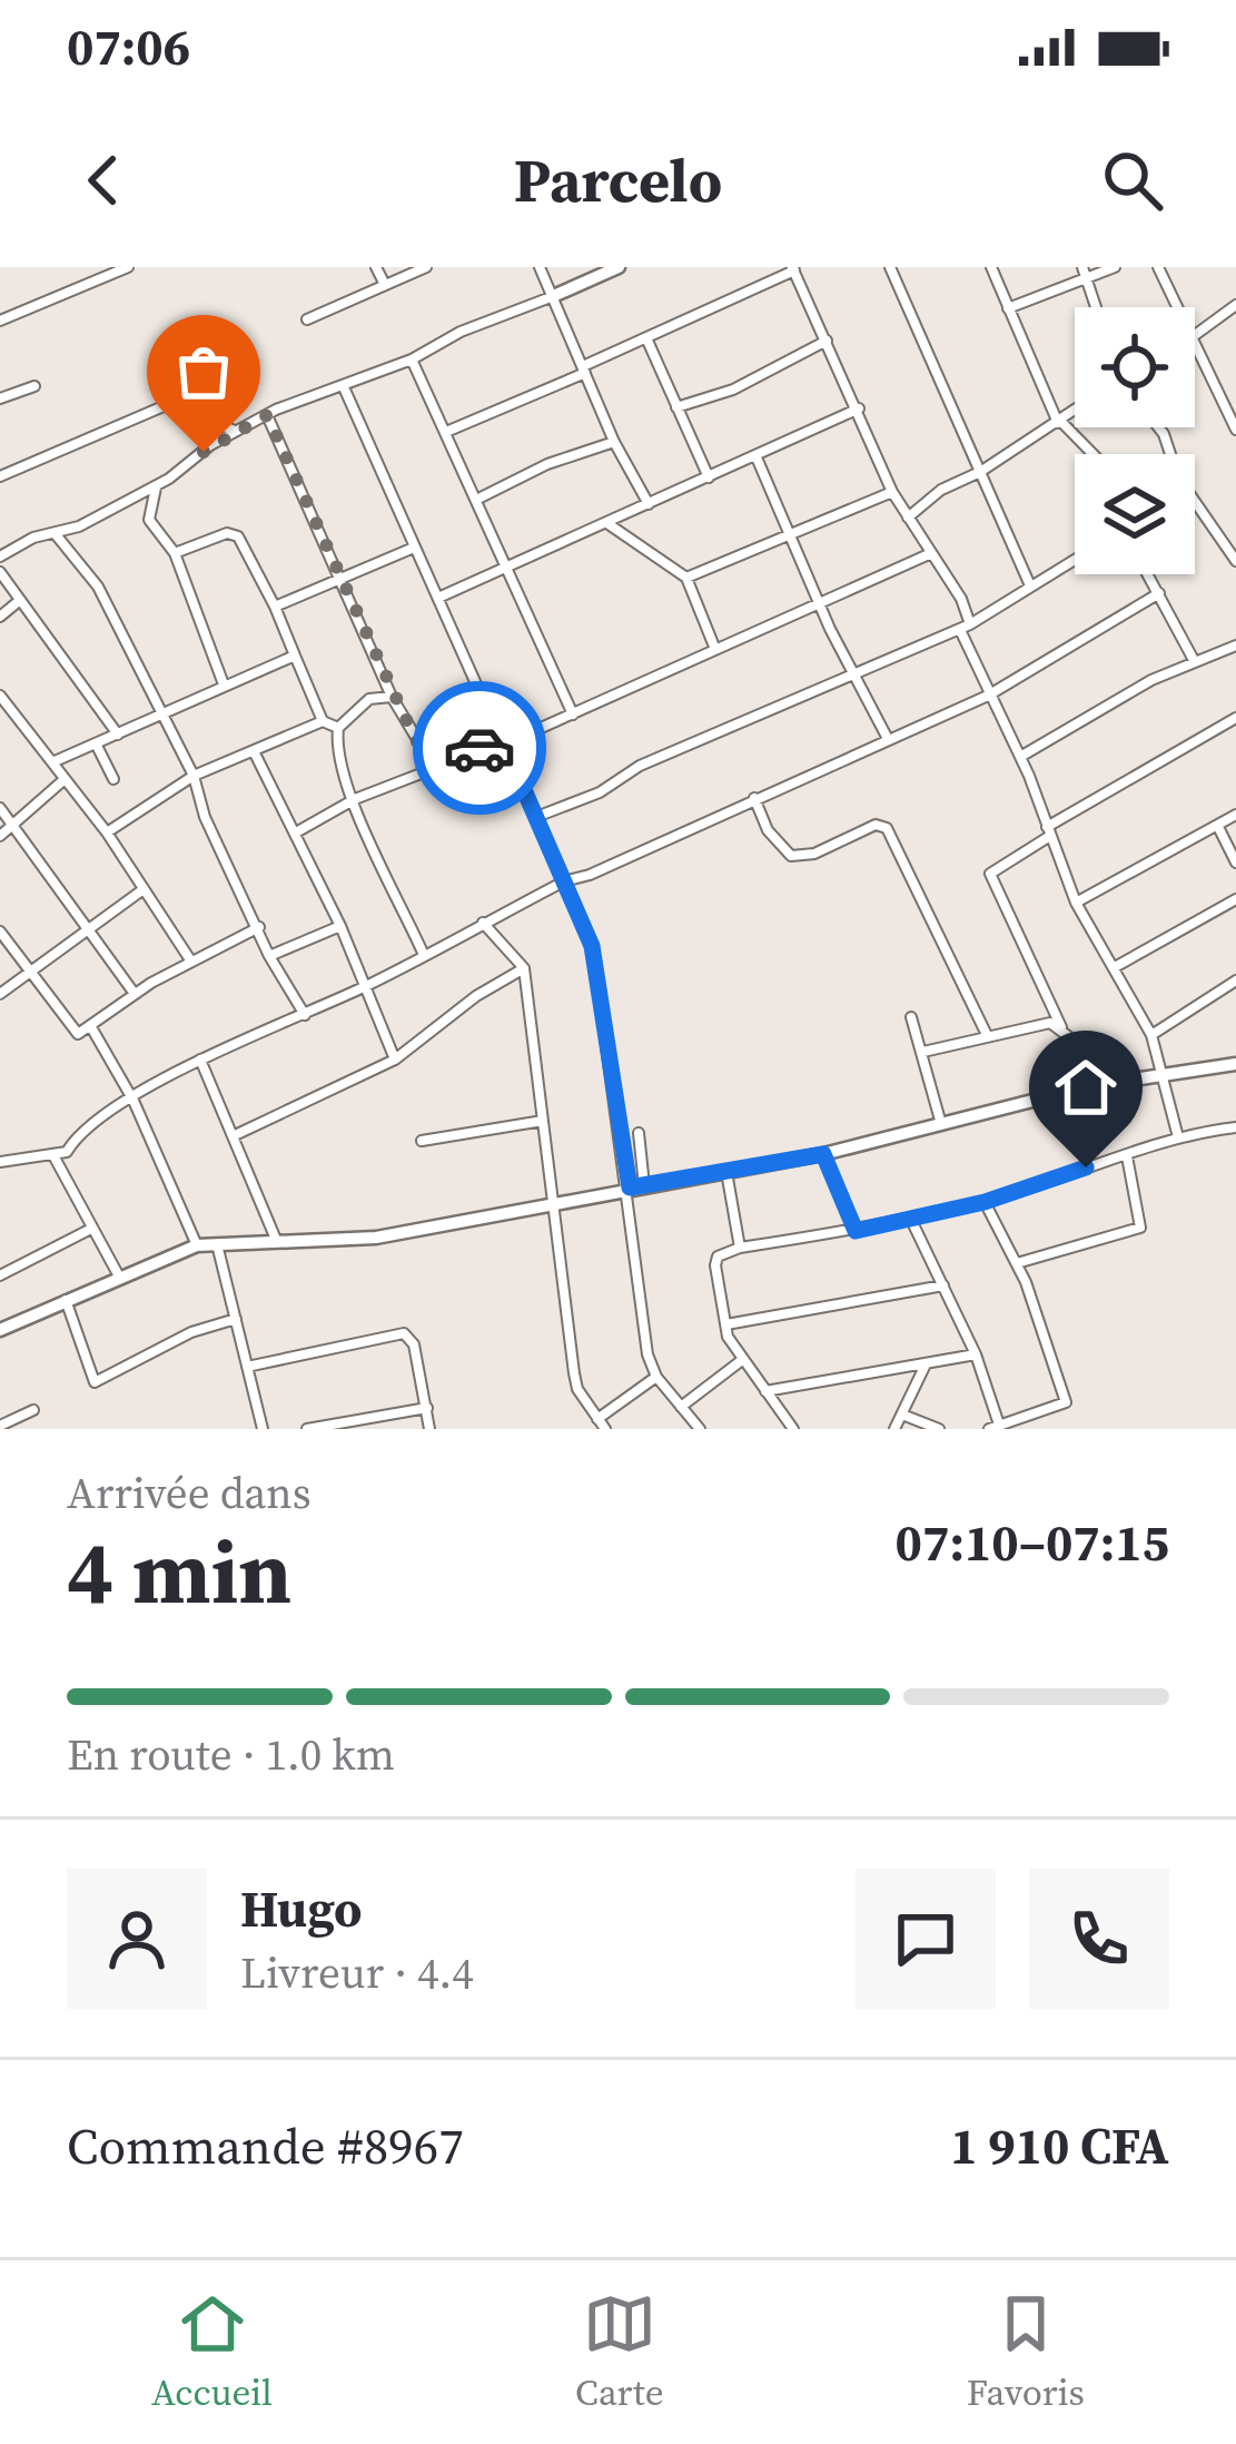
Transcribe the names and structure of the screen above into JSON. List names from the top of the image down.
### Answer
{
  "page": {
    "status": "07:06",
    "header": "Parcelo",
    "heading": ["4 min", "Arrivée dans", "07:10–07:15"],
    "panel": [
      "Hugo",
      "Livreur · 4.4",
      "Commande #8967",
      "1 910 CFA"
    ],
    "bar": "En route · 1.0 km",
    "tabs": ["Accueil", "Carte", "Favoris"]
  }
}
